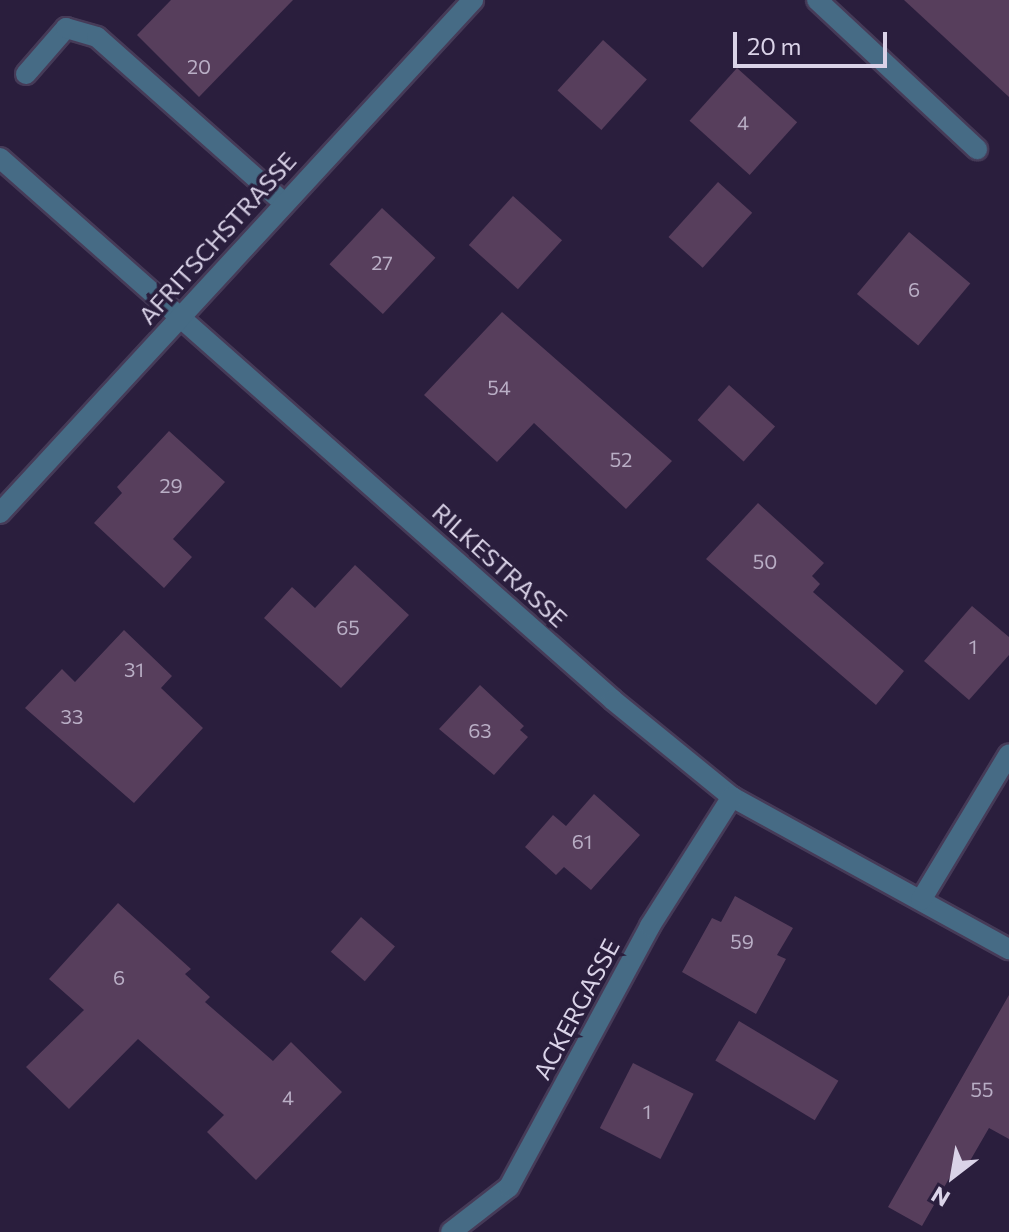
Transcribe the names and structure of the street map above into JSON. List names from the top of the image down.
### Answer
{
  "streets": {
    "street": ["AFRITSCHSTRASSE", "RILKESTRASSE", "ACKERGASSE"]
  },
  "crossings": [
    ["AFRITSCHSTRASSE", "RILKESTRASSE"],
    ["RILKESTRASSE", "ACKERGASSE"]
  ],
  "house_numbers": [
    "20",
    "4",
    "27",
    "6",
    "54",
    "52",
    "29",
    "50",
    "65",
    "1",
    "31",
    "33",
    "63",
    "61",
    "59",
    "6",
    "55",
    "4",
    "1"
  ],
  "scale_bar": "20 m",
  "north": "bottom left"
}
